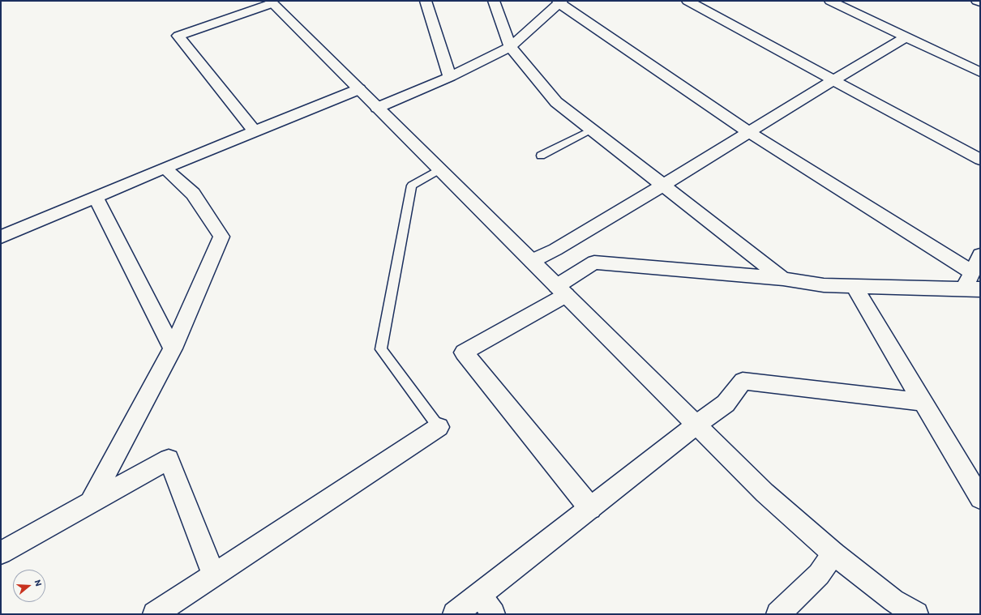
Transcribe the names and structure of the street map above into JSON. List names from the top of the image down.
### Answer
{
  "north": "right"
}
